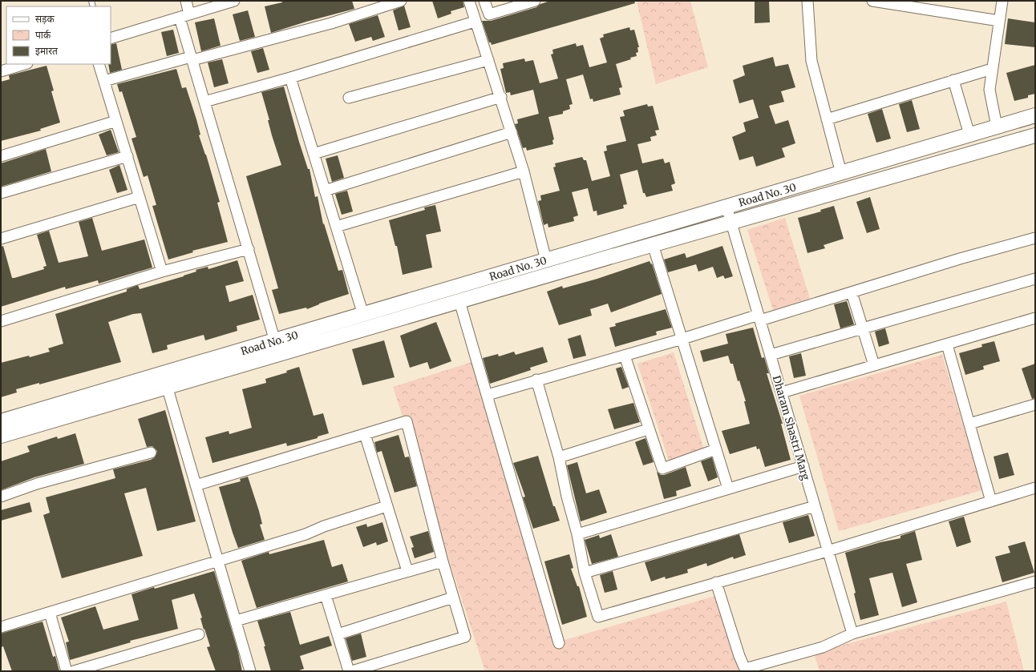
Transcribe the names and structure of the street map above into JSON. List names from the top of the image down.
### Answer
{
  "streets": {
    "street": ["Road No. 30", "Dharam Shastri Marg"]
  },
  "crossings": [
    ["Road No. 30", "Dharam Shastri Marg"]
  ],
  "legend": ["सड़क", "पार्क", "इमारत"]
}
